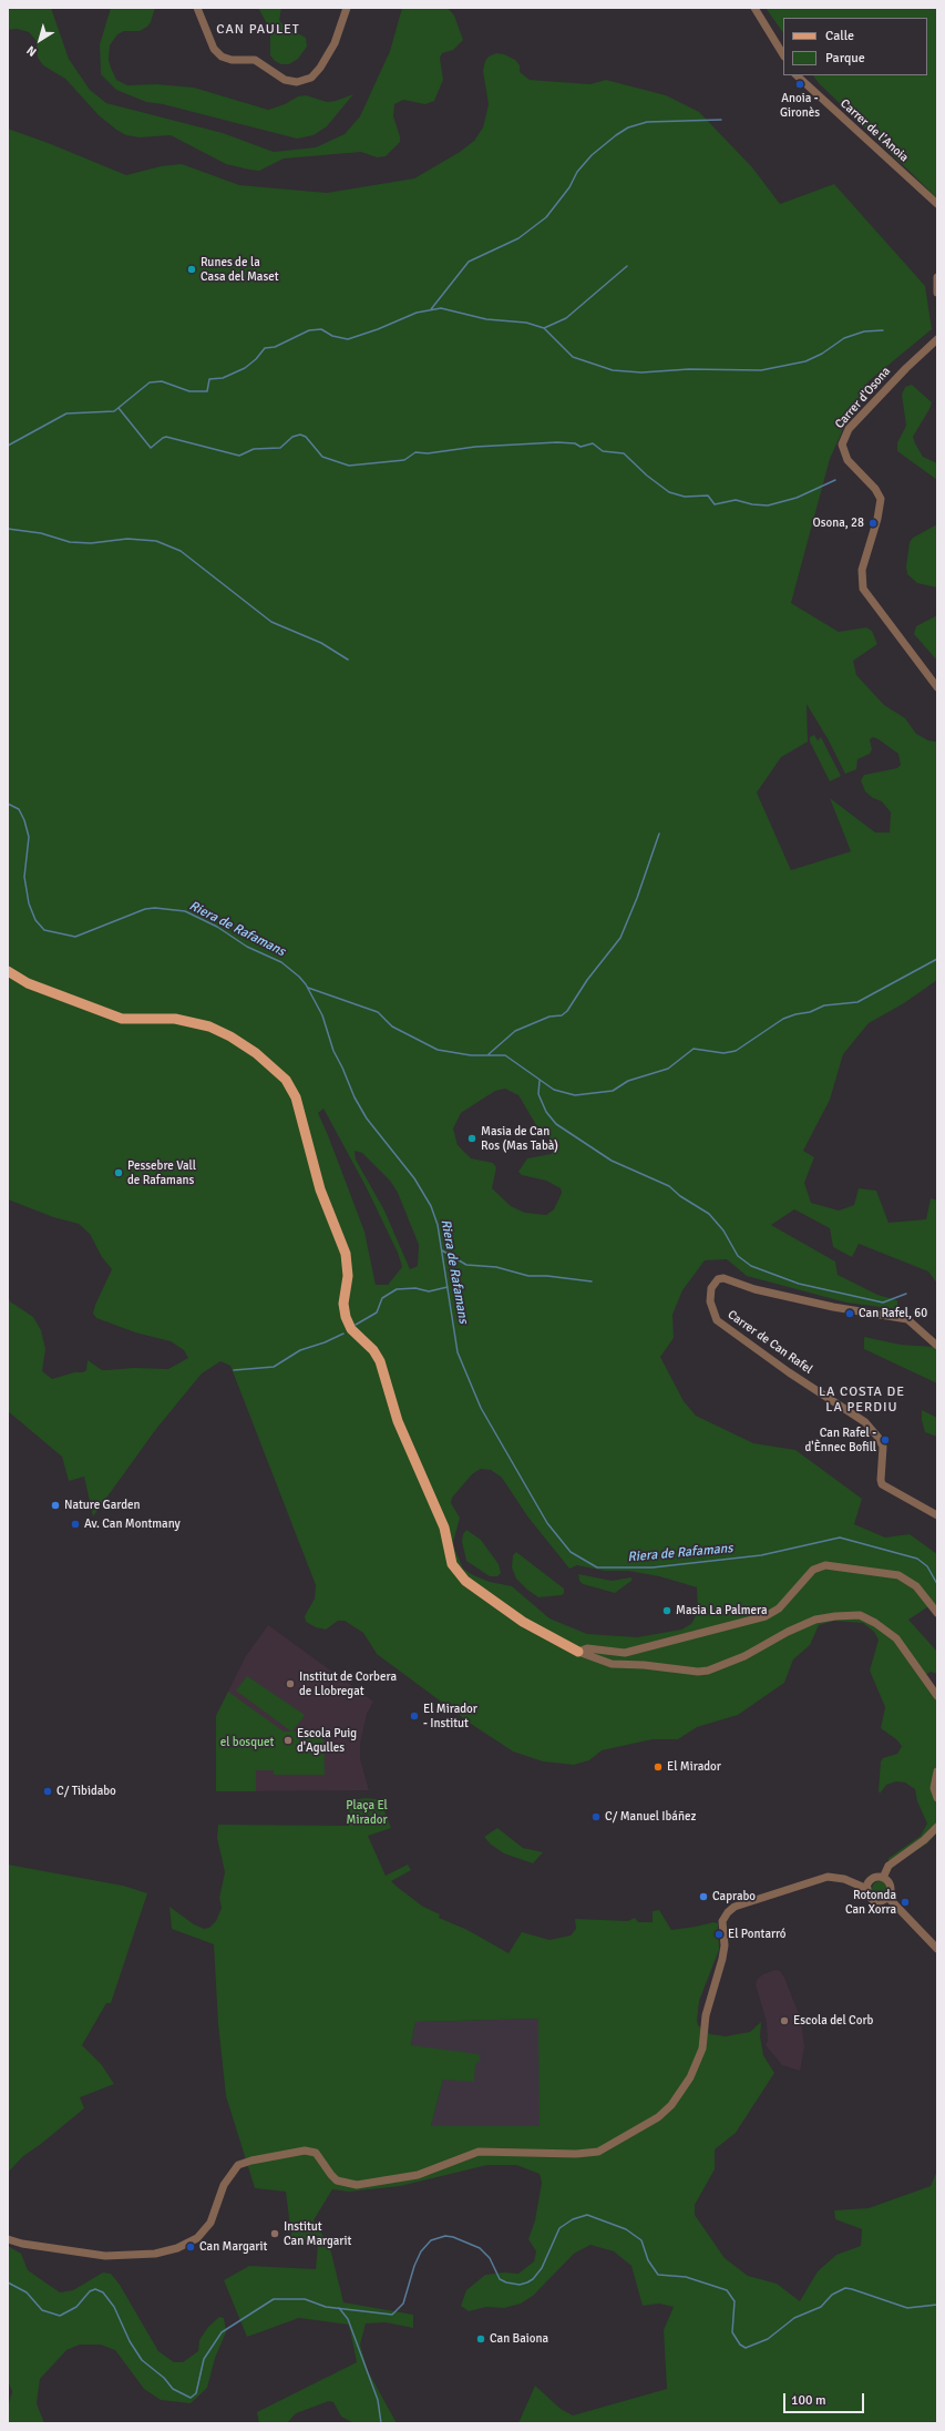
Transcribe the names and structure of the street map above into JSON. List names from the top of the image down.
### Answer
{
  "streets": {
    "street": ["Carrer de l'Anoia", "Carrer d'Osona", "Carrer de Can Rafel"]
  },
  "districts": ["CAN PAULET", "LA COSTA DE LA PERDIU"],
  "water": ["Riera de Rafamans"],
  "parks": ["el bosquet", "Plaça El Mirador"],
  "places": [
    "Anoia - Gironès",
    "Runes de la Casa del Maset",
    "Osona, 28",
    "Masia de Can Ros (Mas Tabà)",
    "Pessebre Vall de Rafamans",
    "Can Rafel, 60",
    "Can Rafel - d'Ènnec Bofill",
    "Nature Garden",
    "Av. Can Montmany",
    "Masia La Palmera",
    "Institut de Corbera de Llobregat",
    "El Mirador - Institut",
    "Escola Puig d'Agulles",
    "El Mirador",
    "C/ Tibidabo",
    "C/ Manuel Ibáñez",
    "Caprabo",
    "Rotonda Can Xorra",
    "El Pontarró",
    "Escola del Corb",
    "Institut Can Margarit",
    "Can Margarit",
    "Can Baiona"
  ],
  "legend": ["Calle", "Parque"],
  "scale_bar": "100 m",
  "north": "bottom left"
}
